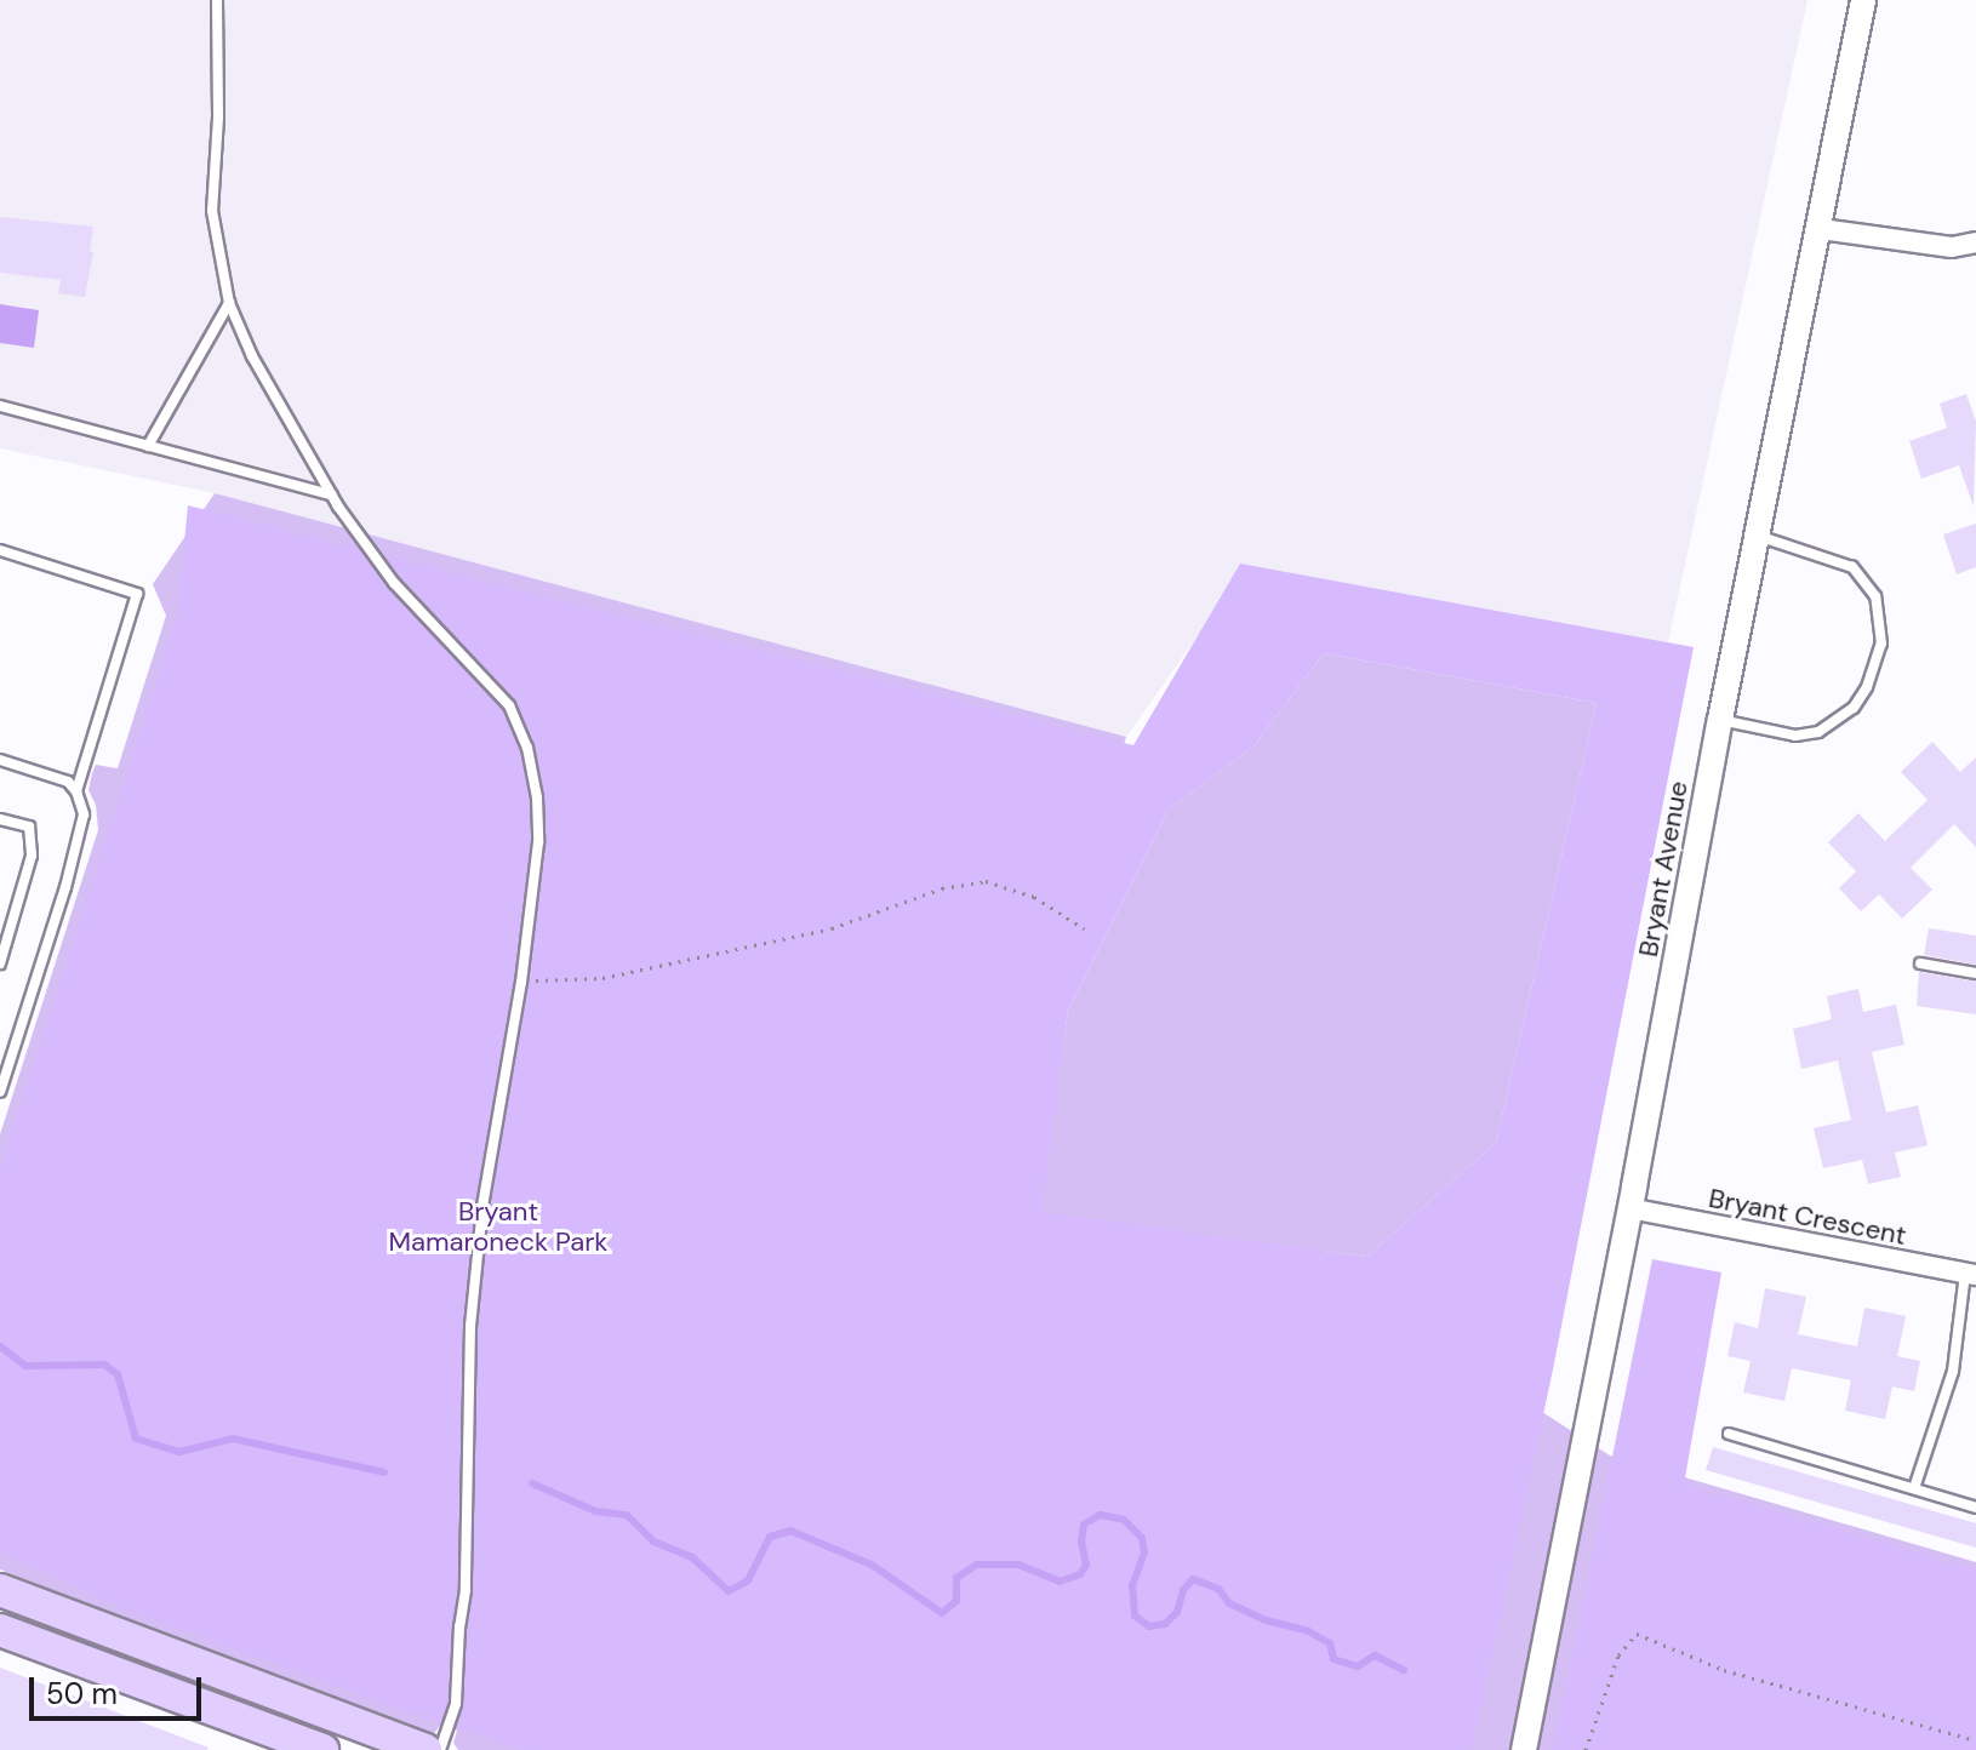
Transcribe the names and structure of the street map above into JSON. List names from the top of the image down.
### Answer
{
  "streets": {
    "street": ["Bryant Avenue", "Bryant Crescent"]
  },
  "crossings": [
    ["Bryant Avenue", "Bryant Crescent"]
  ],
  "parks": ["Bryant Mamaroneck Park"],
  "scale_bar": "50 m"
}
